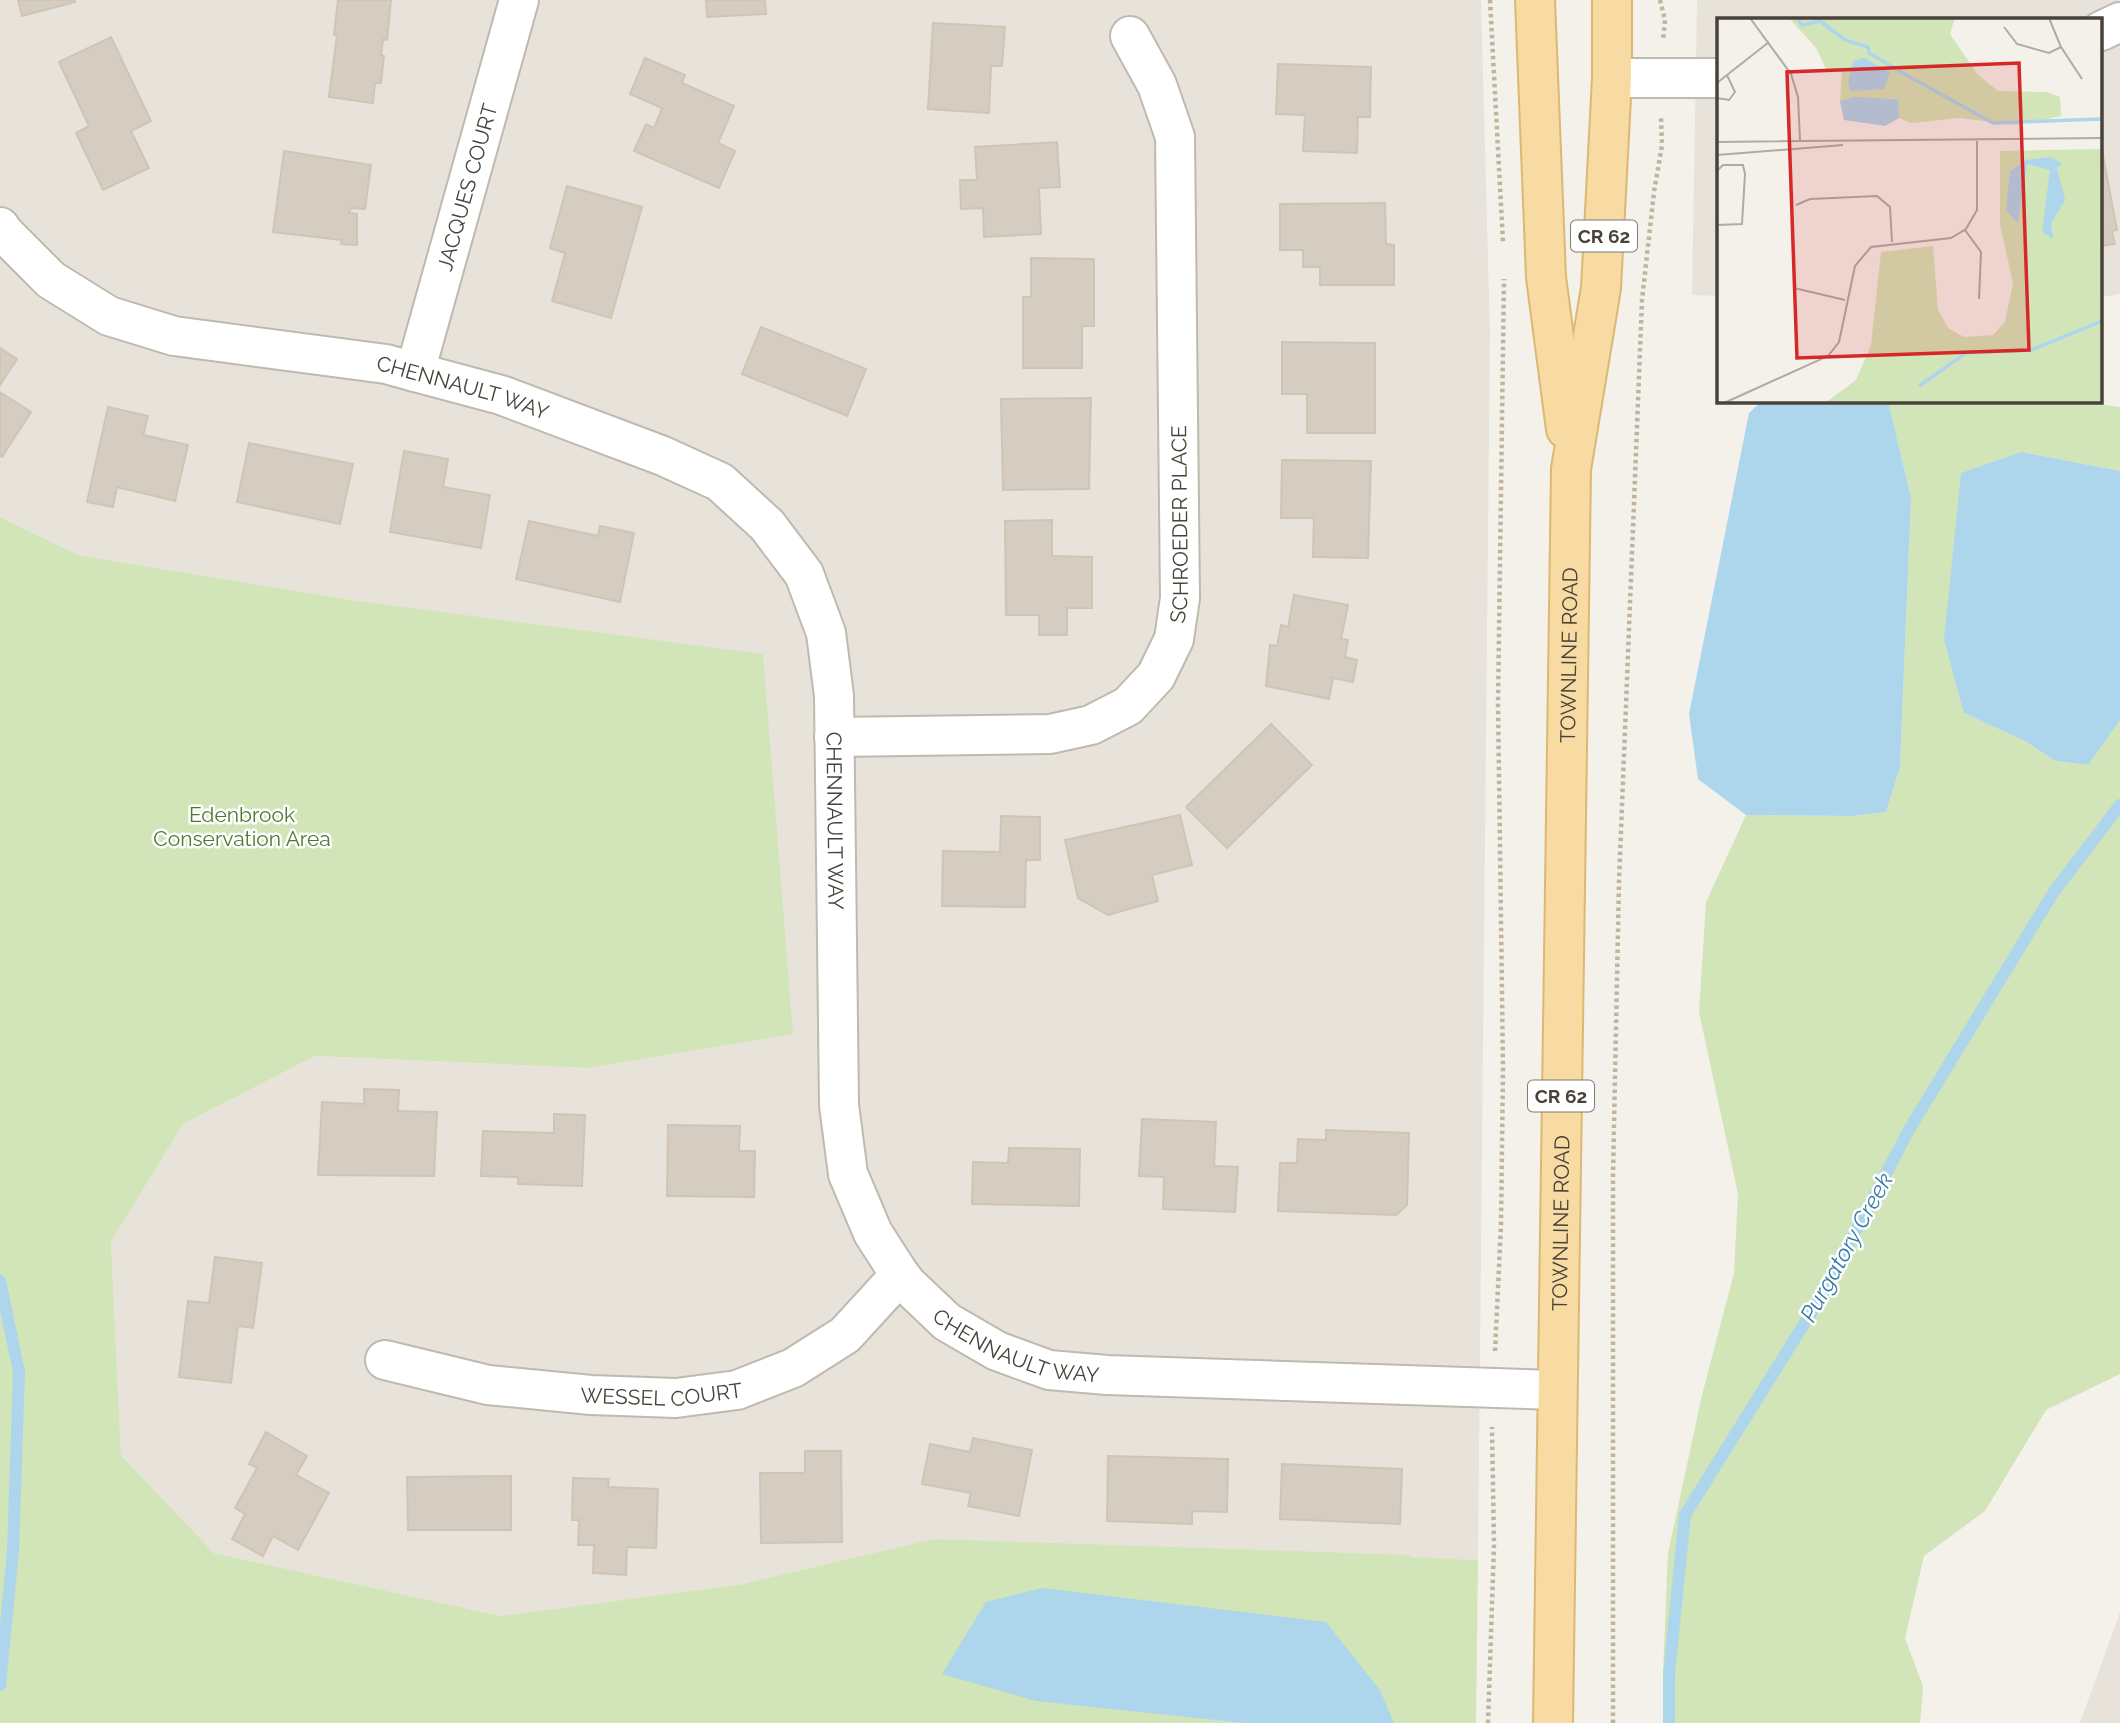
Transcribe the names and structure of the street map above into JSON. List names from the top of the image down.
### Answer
{
  "streets": {
    "main road": ["CR 62", "TOWNLINE ROAD"],
    "street": [
      "JACQUES COURT",
      "CHENNAULT WAY",
      "SCHROEDER PLACE",
      "WESSEL COURT"
    ]
  },
  "crossings": [
    ["JACQUES COURT", "CHENNAULT WAY"],
    ["CHENNAULT WAY", "SCHROEDER PLACE"],
    ["CHENNAULT WAY", "TOWNLINE ROAD"],
    ["CHENNAULT WAY", "WESSEL COURT"]
  ],
  "water": ["Purgatory Creek"],
  "parks": ["Edenbrook Conservation Area"]
}
